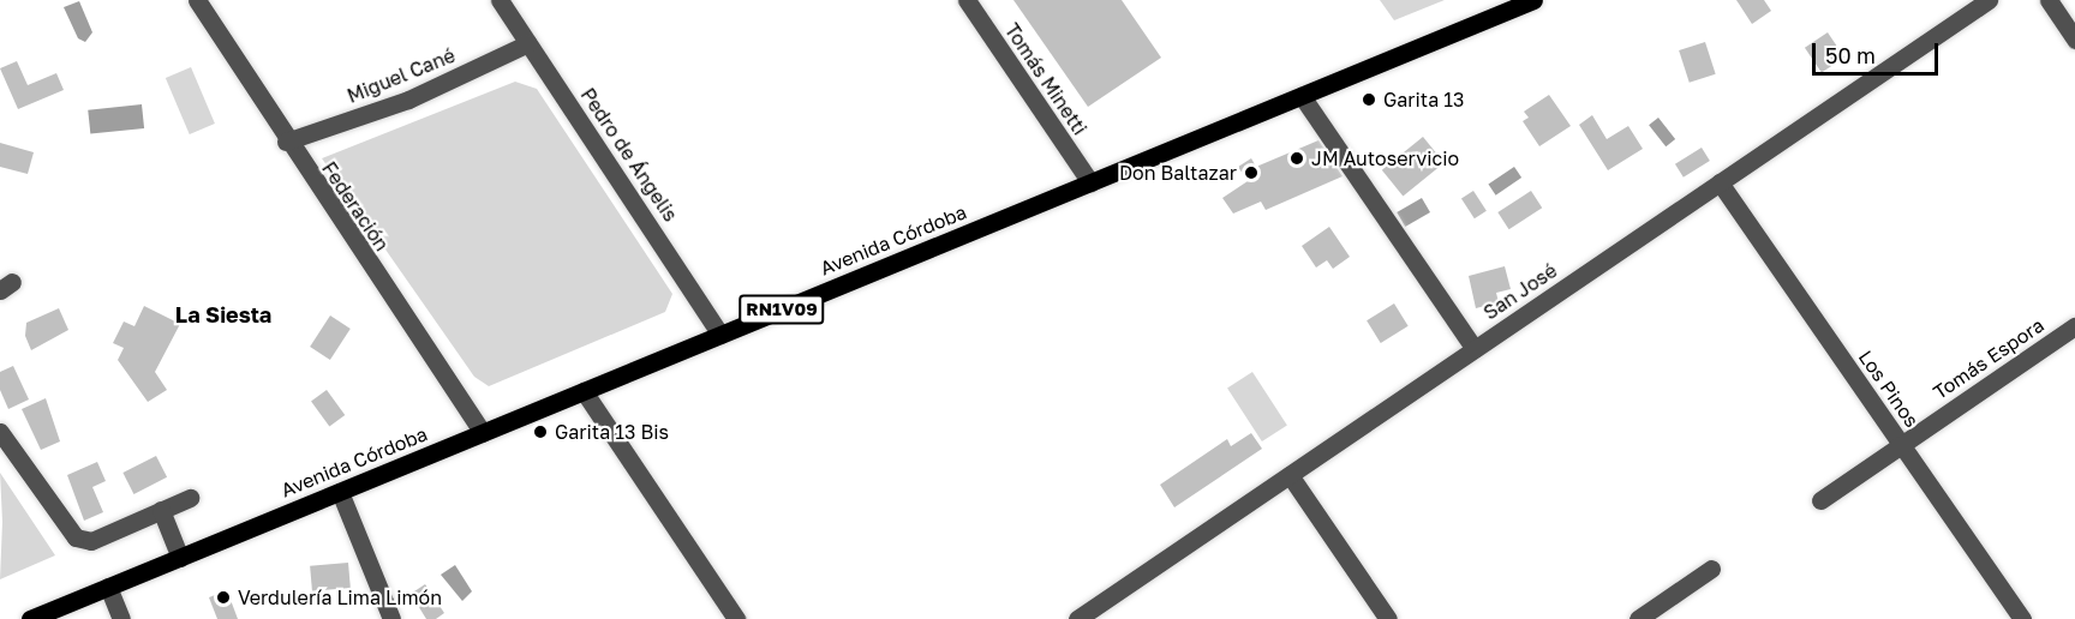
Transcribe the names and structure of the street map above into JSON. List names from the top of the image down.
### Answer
{
  "streets": {
    "main road": ["Avenida Córdoba", "RN1V09"],
    "street": [
      "Miguel Cané",
      "Tomás Minetti",
      "Pedro de Ángelis",
      "Federación",
      "San José",
      "Tomás Espora",
      "Los Pinos"
    ]
  },
  "crossings": [
    ["Miguel Cané", "Pedro de Ángelis"],
    ["Miguel Cané", "Federación"],
    ["Tomás Minetti", "Avenida Córdoba"],
    ["Pedro de Ángelis", "Avenida Córdoba"],
    ["Federación", "Avenida Córdoba"],
    ["San José", "Los Pinos"],
    ["Tomás Espora", "Los Pinos"]
  ],
  "districts": ["La Siesta"],
  "places": [
    "Garita 13",
    "JM Autoservicio",
    "Don Baltazar",
    "Garita 13 Bis",
    "Verdulería Lima Limón"
  ],
  "scale_bar": "50 m"
}
